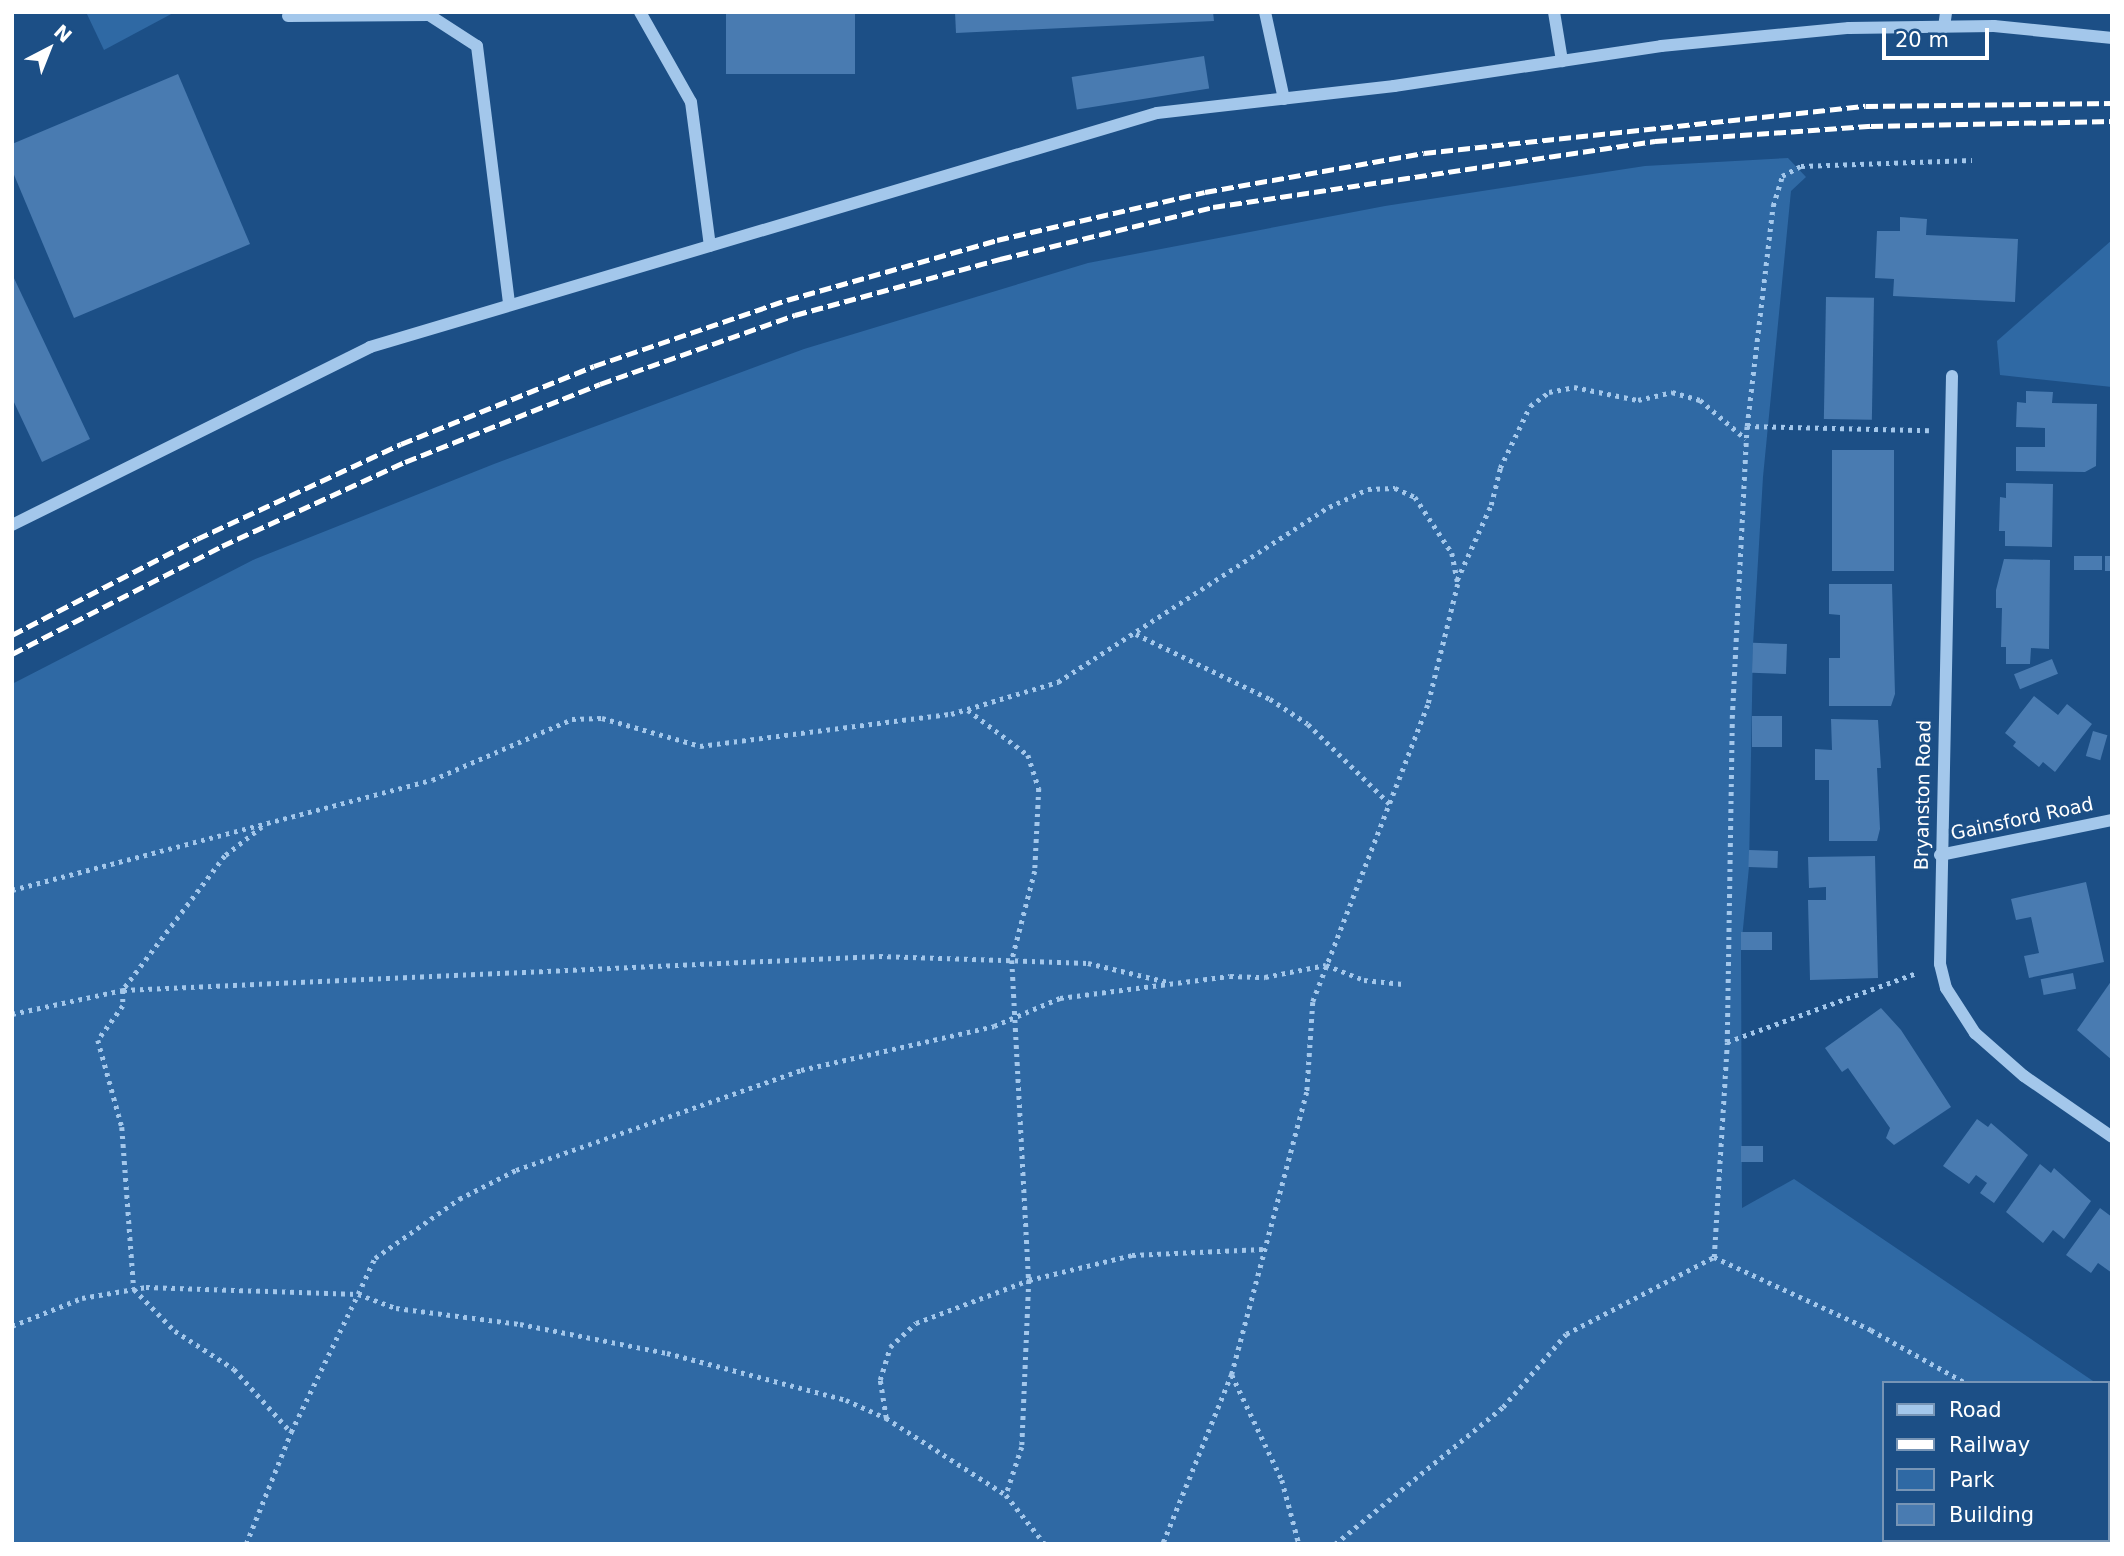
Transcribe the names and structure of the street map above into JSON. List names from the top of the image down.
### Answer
{
  "streets": {
    "street": ["Bryanston Road", "Gainsford Road"]
  },
  "crossings": [
    ["Bryanston Road", "Gainsford Road"]
  ],
  "legend": [
    "Road",
    "Railway",
    "Park",
    "Building"
  ],
  "scale_bar": "20 m",
  "north": "top right"
}
